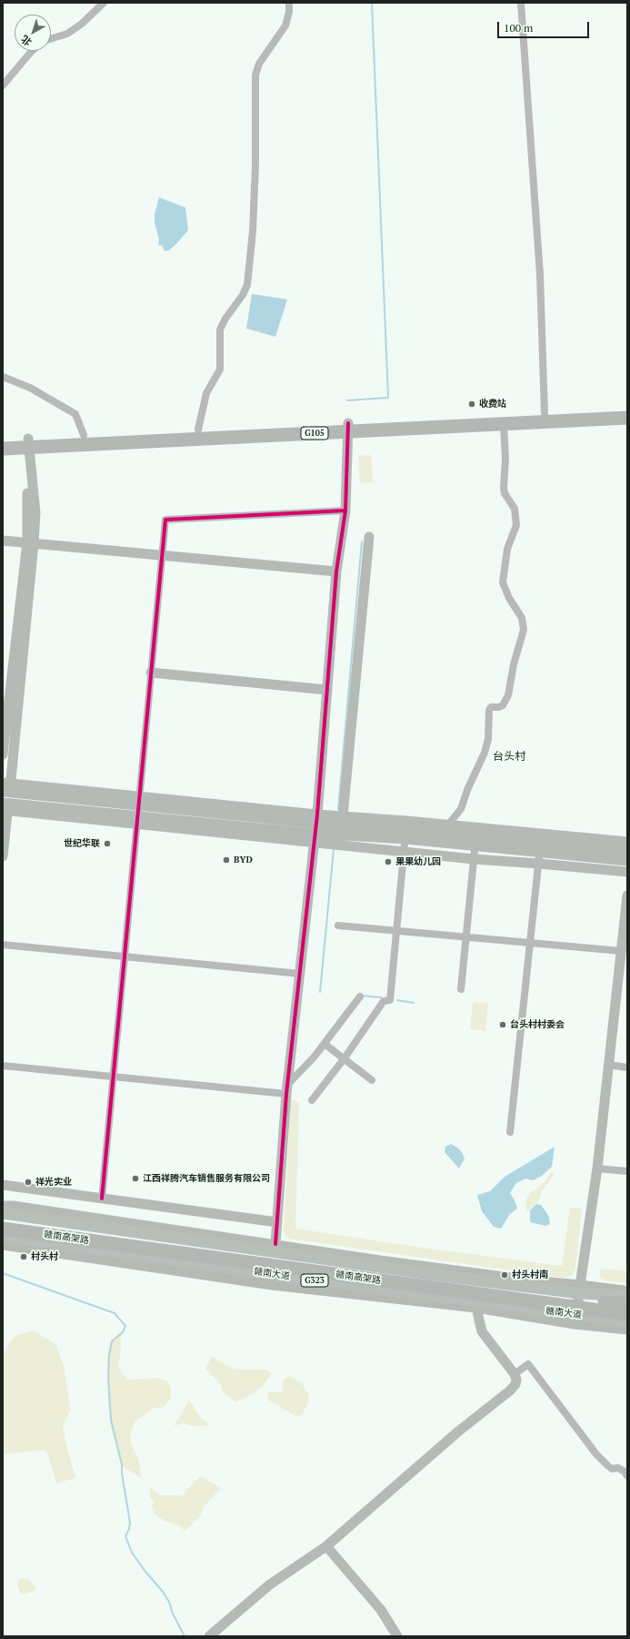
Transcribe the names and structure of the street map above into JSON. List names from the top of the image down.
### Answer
{
  "streets": {
    "highway": ["G105", "赣南高架路"],
    "main road": ["赣南大道", "G323"]
  },
  "districts": ["台头村"],
  "places": [
    "收费站",
    "世纪华联",
    "BYD",
    "果果幼儿园",
    "台头村村委会",
    "江西祥腾汽车销售服务有限公司",
    "祥光实业",
    "村头村",
    "村头村南"
  ],
  "scale_bar": "100 m",
  "north": "bottom left"
}
